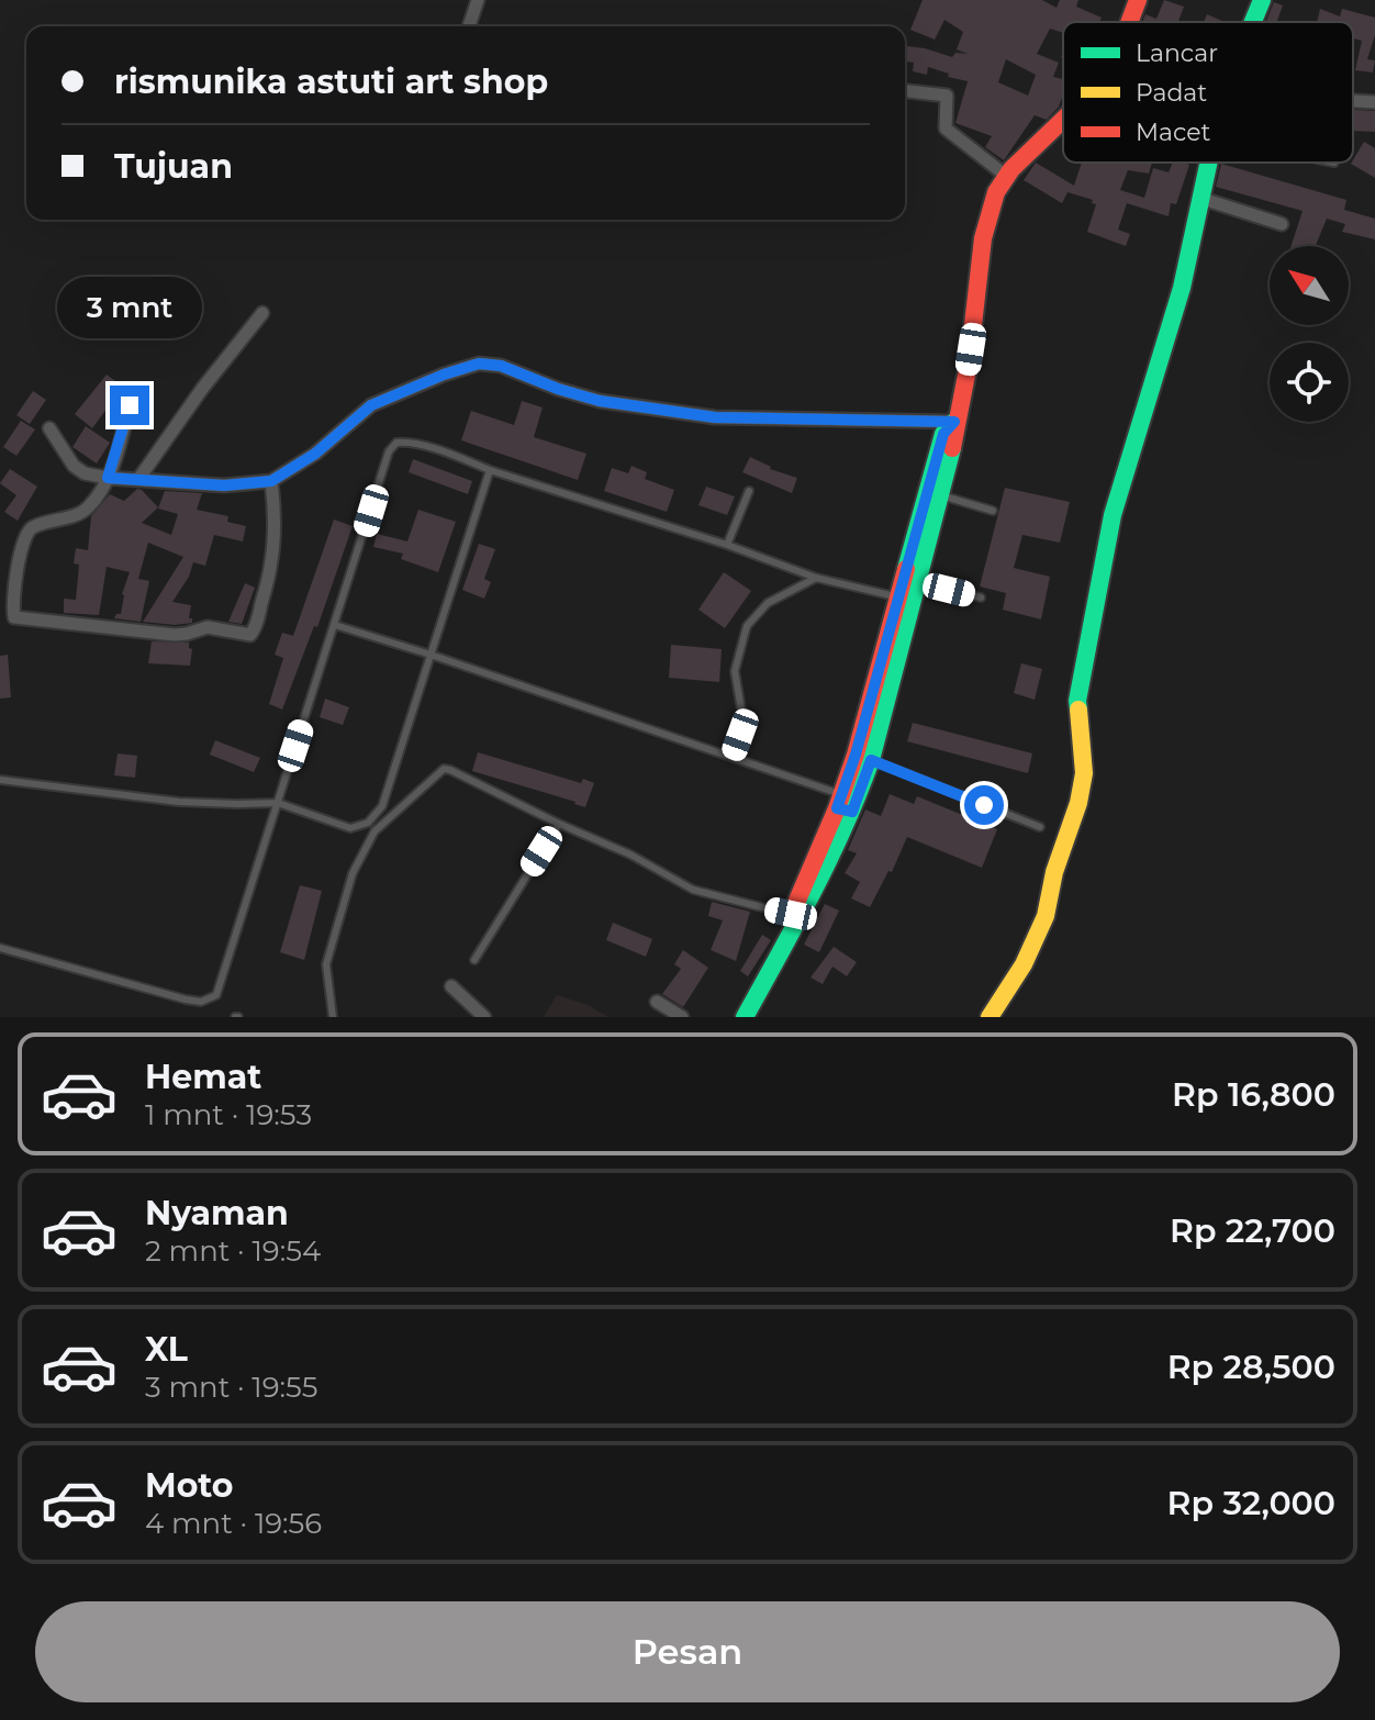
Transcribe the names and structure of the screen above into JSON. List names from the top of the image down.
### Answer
{
  "legend": ["Lancar", "Padat", "Macet"],
  "north": "top left",
  "page": {
    "banner": ["rismunika astuti art shop", "Tujuan"],
    "bubble": "3 mnt",
    "list": [
      {
        "name": "Hemat",
        "note": "1 mnt · 19:53",
        "value": "Rp 16,800"
      },
      {
        "name": "Nyaman",
        "note": "2 mnt · 19:54",
        "value": "Rp 22,700"
      },
      {
        "name": "XL",
        "note": "3 mnt · 19:55",
        "value": "Rp 28,500"
      },
      {
        "name": "Moto",
        "note": "4 mnt · 19:56",
        "value": "Rp 32,000"
      }
    ],
    "buttons": "Pesan"
  }
}
